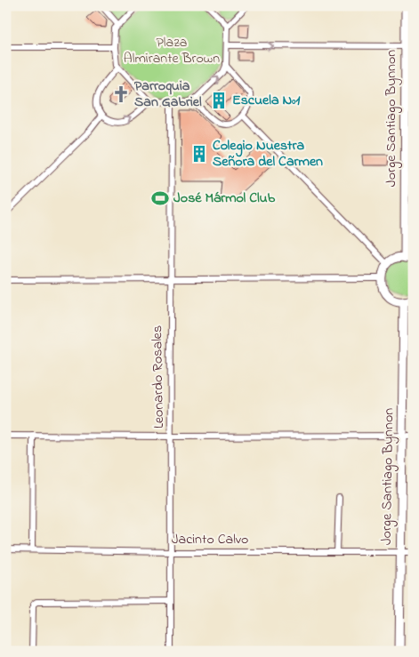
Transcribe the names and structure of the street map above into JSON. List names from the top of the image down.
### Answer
{
  "streets": {
    "street": ["Jorge Santiago Bynnon", "Leonardo Rosales", "Jacinto Calvo"]
  },
  "crossings": [
    ["Jorge Santiago Bynnon", "Jacinto Calvo"],
    ["Leonardo Rosales", "Jacinto Calvo"]
  ],
  "parks": ["Plaza Almirante Brown"],
  "places": {
    "church": ["Parroquia San Gabriel"],
    "building": ["Escuela Nº1", "Colegio Nuestra Señora del Carmen"],
    "sports": ["José Mármol Club"]
  }
}
